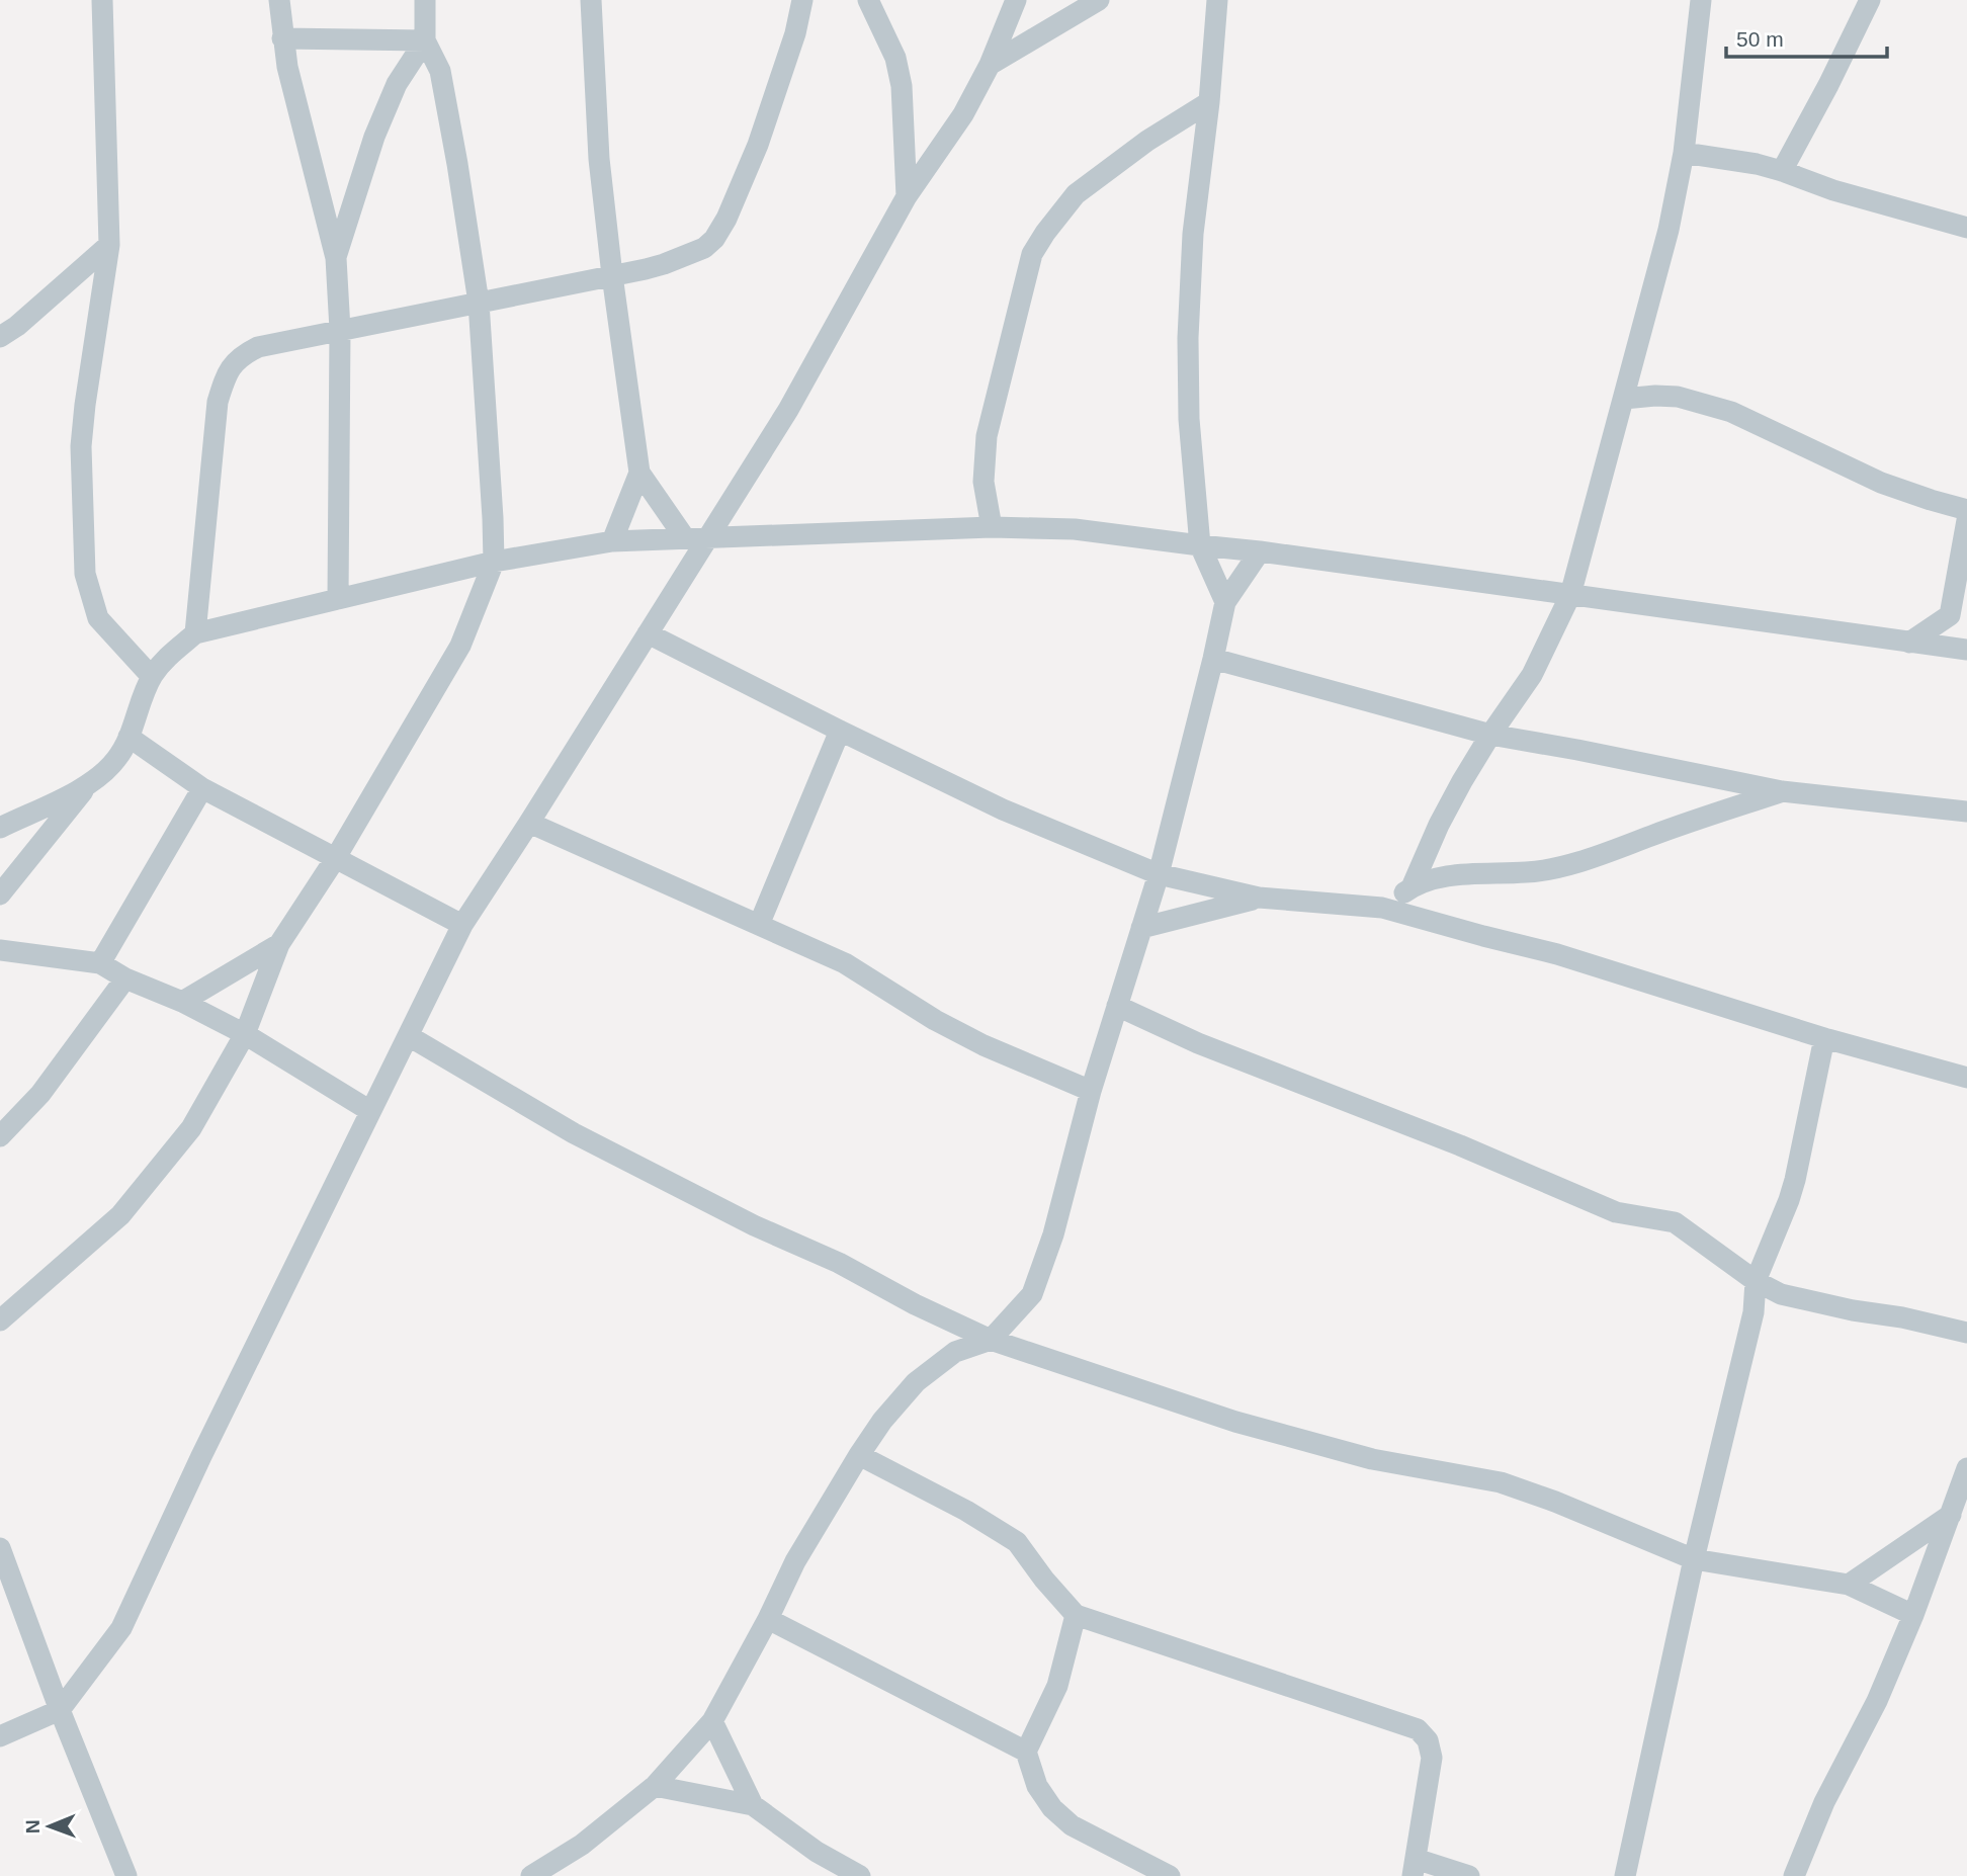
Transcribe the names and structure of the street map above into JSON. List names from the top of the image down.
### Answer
{
  "scale_bar": "50 m",
  "north": "left"
}
